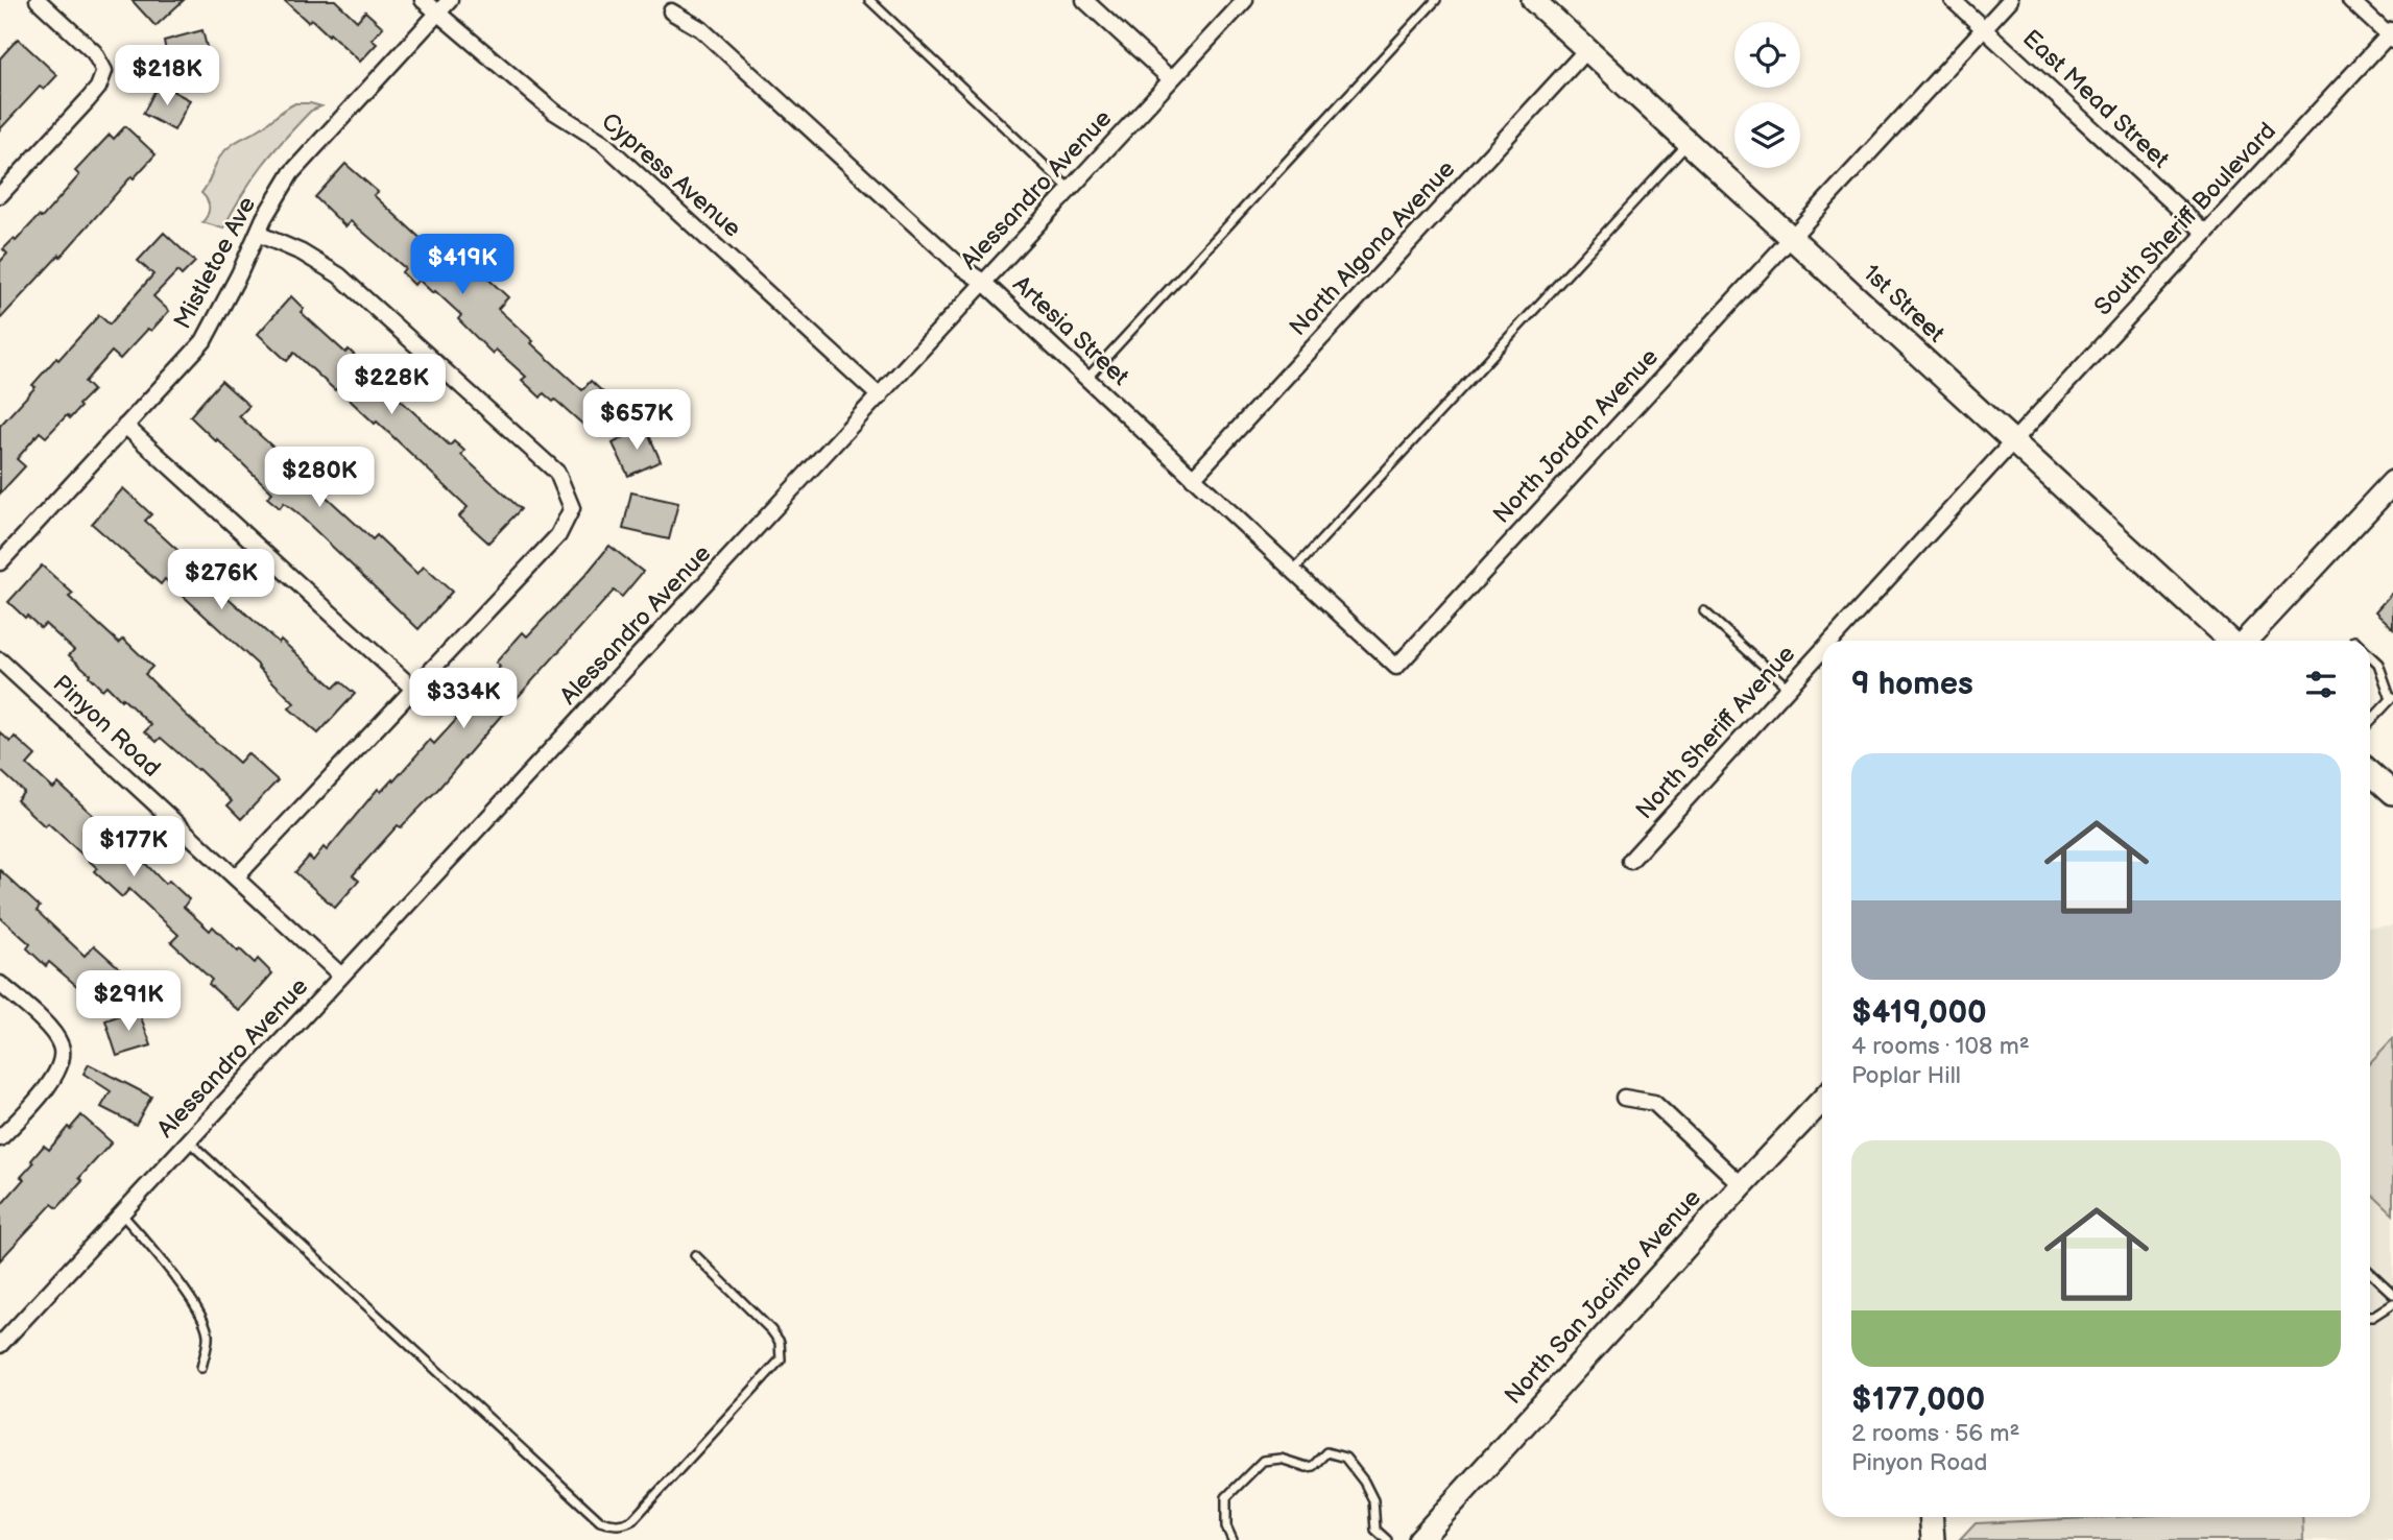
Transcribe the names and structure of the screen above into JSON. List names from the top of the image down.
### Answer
{
  "streets": {
    "street": [
      "East Mead Street",
      "Cypress Avenue",
      "Alessandro Avenue",
      "South Sheriff Boulevard",
      "North Algona Avenue",
      "Mistletoe Ave",
      "1st Street",
      "Artesia Street",
      "North Jordan Avenue",
      "Pinyon Road",
      "North Sheriff Avenue",
      "North San Jacinto Avenue"
    ]
  },
  "crossings": [
    ["East Mead Street", "South Sheriff Boulevard"],
    ["East Mead Street", "North Jordan Avenue"],
    ["Cypress Avenue", "Alessandro Avenue"],
    ["Cypress Avenue", "Mistletoe Ave"],
    ["Alessandro Avenue", "Artesia Street"],
    ["Alessandro Avenue", "Pinyon Road"],
    ["South Sheriff Boulevard", "1st Street"],
    ["South Sheriff Boulevard", "North Sheriff Avenue"],
    ["North Algona Avenue", "1st Street"],
    ["North Algona Avenue", "Artesia Street"],
    ["1st Street", "North Jordan Avenue"],
    ["1st Street", "North Sheriff Avenue"],
    ["Artesia Street", "North Jordan Avenue"]
  ],
  "page": {
    "price": [
      "$218K",
      "$419K",
      "$228K",
      "$657K",
      "$280K",
      "$276K",
      "$334K",
      "$177K",
      "$291K"
    ],
    "heading": "9 homes",
    "list": [
      {
        "name": "$419,000",
        "note": "4 rooms · 108 m² · Poplar Hill"
      },
      {
        "name": "$177,000",
        "note": "2 rooms · 56 m² · Pinyon Road"
      }
    ]
  }
}
